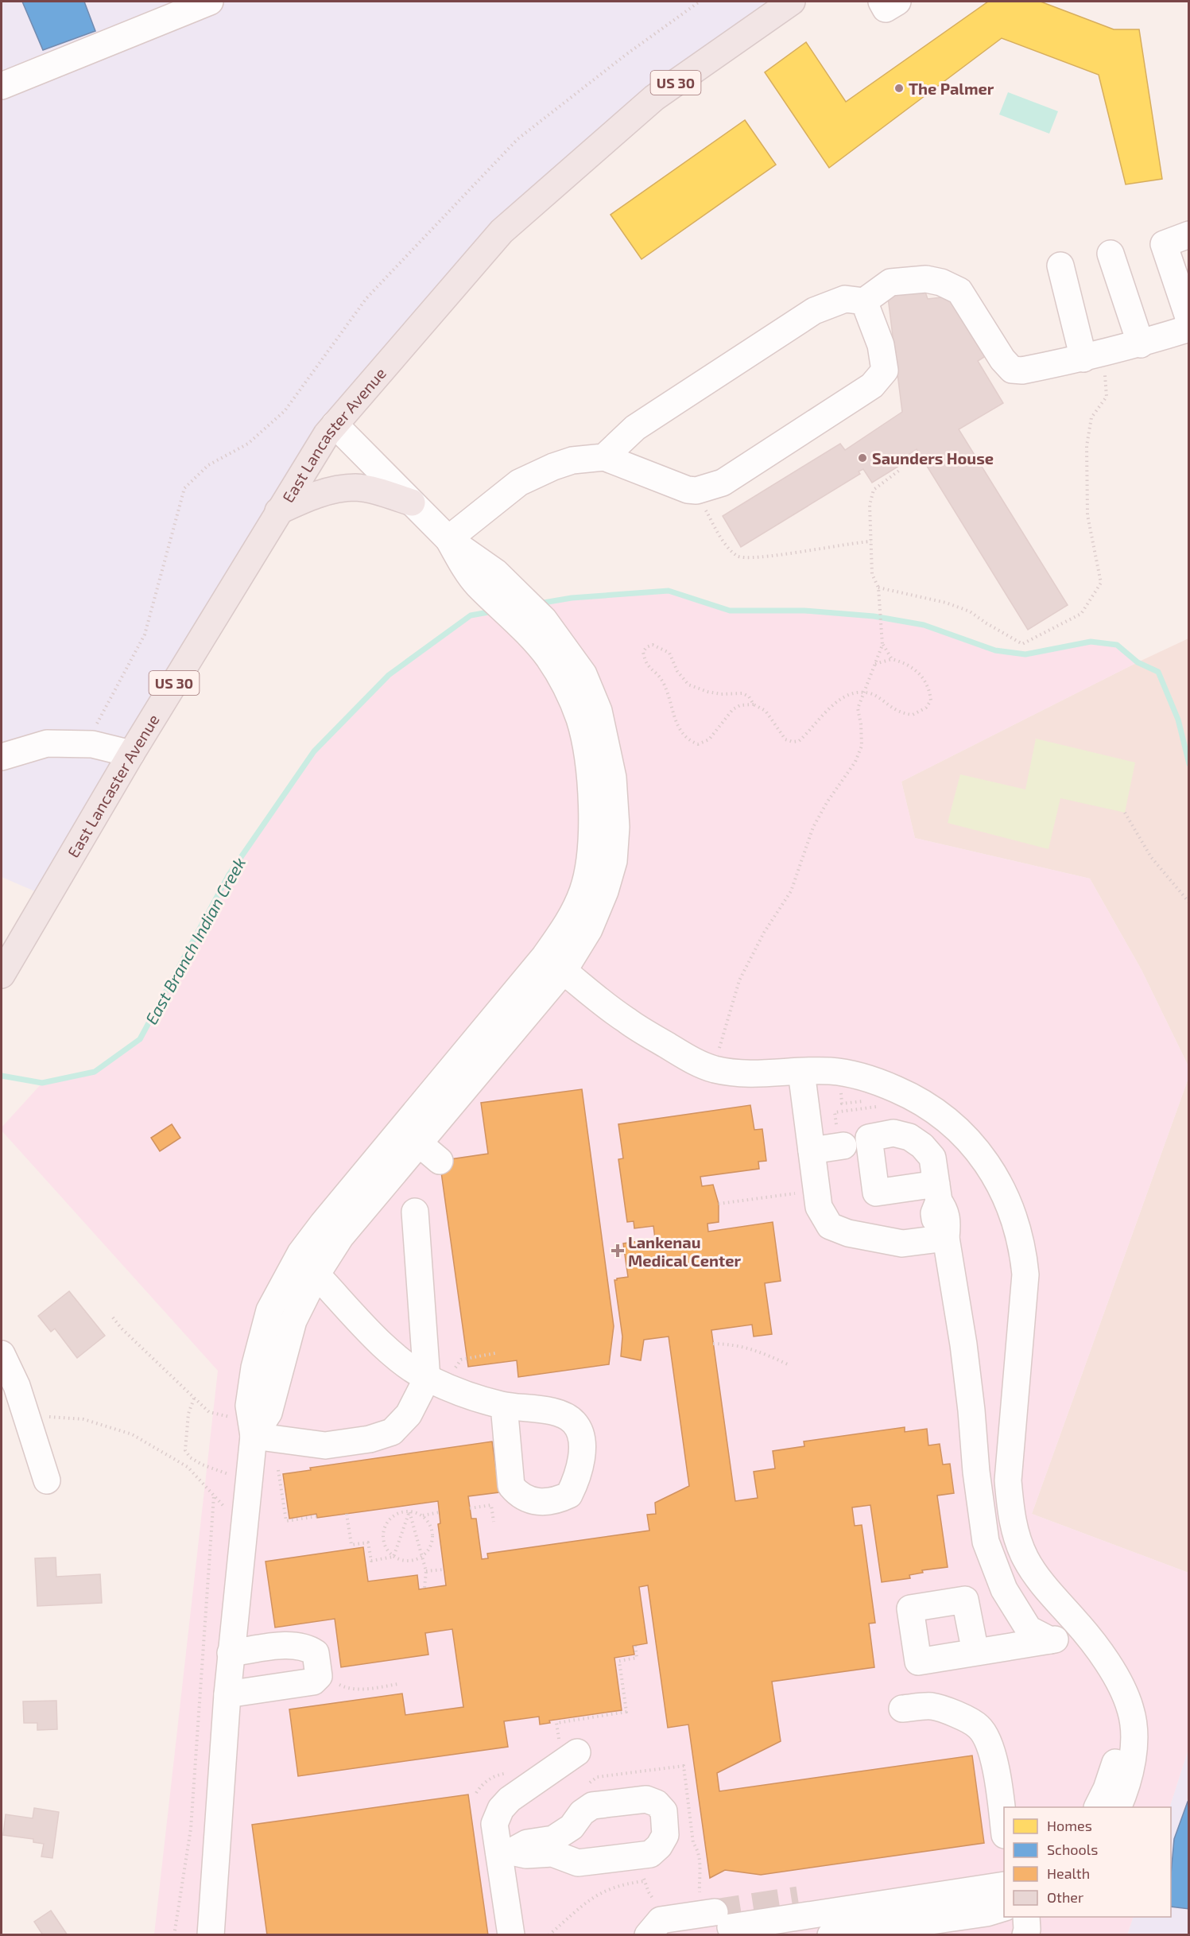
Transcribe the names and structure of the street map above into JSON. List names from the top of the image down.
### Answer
{
  "streets": {
    "highway": ["US 30", "East Lancaster Avenue"]
  },
  "water": ["East Branch Indian Creek"],
  "places": {
    "other": ["The Palmer", "Saunders House"],
    "health": ["Lankenau Medical Center"]
  },
  "legend": [
    "Homes",
    "Schools",
    "Health",
    "Other"
  ]
}
